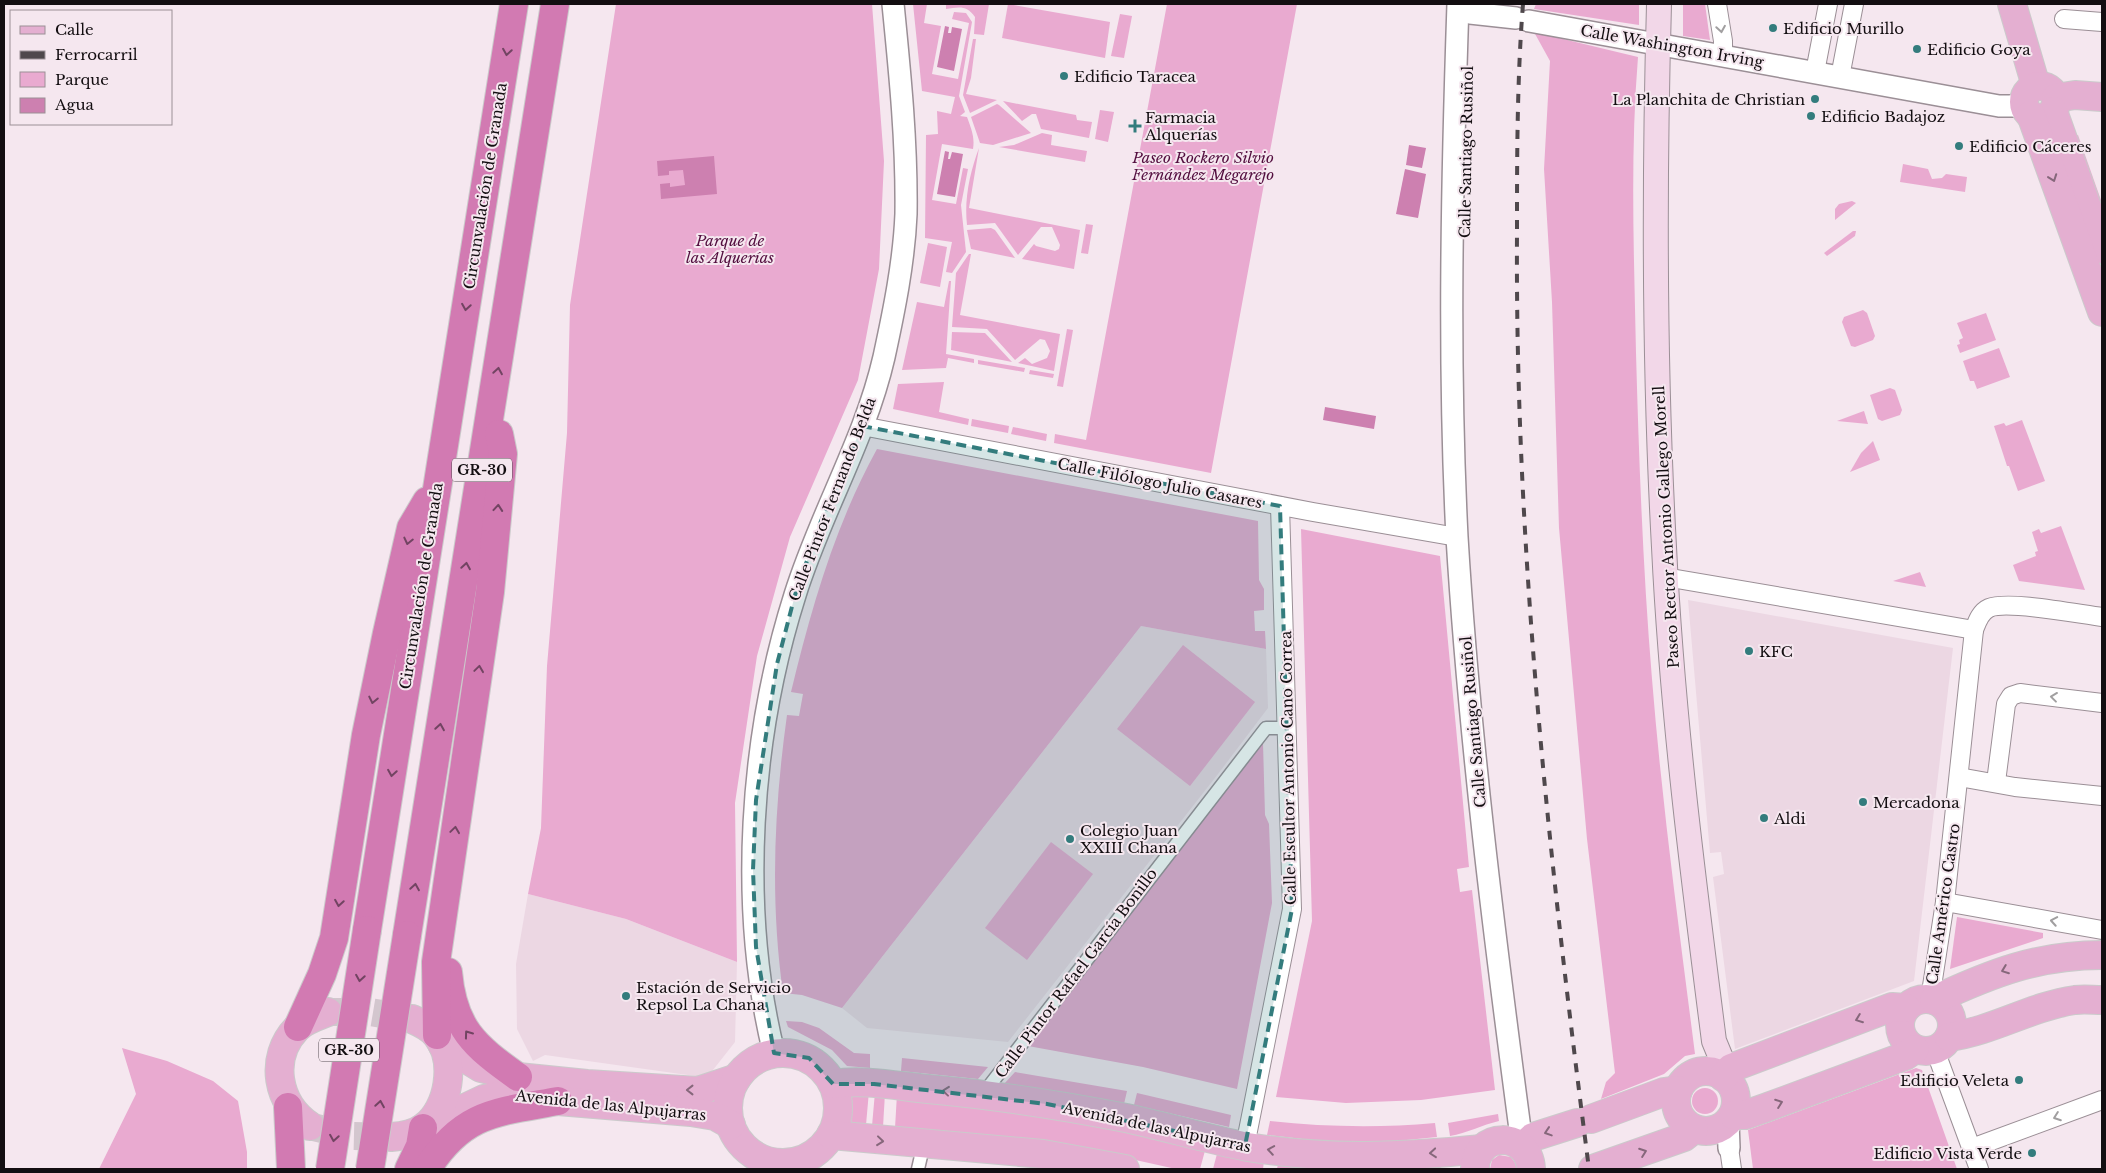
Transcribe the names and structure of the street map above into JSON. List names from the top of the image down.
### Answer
{
  "streets": {
    "highway": ["Circunvalación de Granada", "GR-30"],
    "main road": ["Paseo Rector Antonio Gallego Morell", "Avenida de las Alpujarras"],
    "street": [
      "Calle Washington Irving",
      "Calle Santiago Rusiñol",
      "Calle Filólogo Julio Casares",
      "Calle Pintor Fernando Belda",
      "Calle Escultor Antonio Cano Correa",
      "Calle Américo Castro",
      "Calle Pintor Rafael García Bonillo"
    ]
  },
  "crossings": [
    ["Calle Washington Irving", "Calle Santiago Rusiñol"],
    ["Calle Washington Irving", "Paseo Rector Antonio Gallego Morell"],
    ["Calle Santiago Rusiñol", "Calle Filólogo Julio Casares"],
    ["Calle Santiago Rusiñol", "Avenida de las Alpujarras"],
    ["Calle Filólogo Julio Casares", "Calle Pintor Fernando Belda"],
    ["Calle Filólogo Julio Casares", "Calle Escultor Antonio Cano Correa"],
    ["Calle Pintor Fernando Belda", "Avenida de las Alpujarras"],
    ["Calle Escultor Antonio Cano Correa", "Calle Pintor Rafael García Bonillo"],
    ["Calle Escultor Antonio Cano Correa", "Avenida de las Alpujarras"],
    ["Calle Pintor Rafael García Bonillo", "Avenida de las Alpujarras"]
  ],
  "parks": ["Paseo Rockero Silvio Fernández Megarejo", "Parque de las Alquerías"],
  "places": {
    "other": [
      "Edificio Murillo",
      "Edificio Goya",
      "Edificio Taracea",
      "La Planchita de Christian",
      "Edificio Badajoz",
      "Edificio Cáceres",
      "KFC",
      "Mercadona",
      "Aldi",
      "Colegio Juan XXIII Chana",
      "Estación de Servicio Repsol La Chana",
      "Edificio Veleta",
      "Edificio Vista Verde"
    ],
    "health": ["Farmacia Alquerías"]
  },
  "legend": [
    "Calle",
    "Ferrocarril",
    "Parque",
    "Agua"
  ]
}
